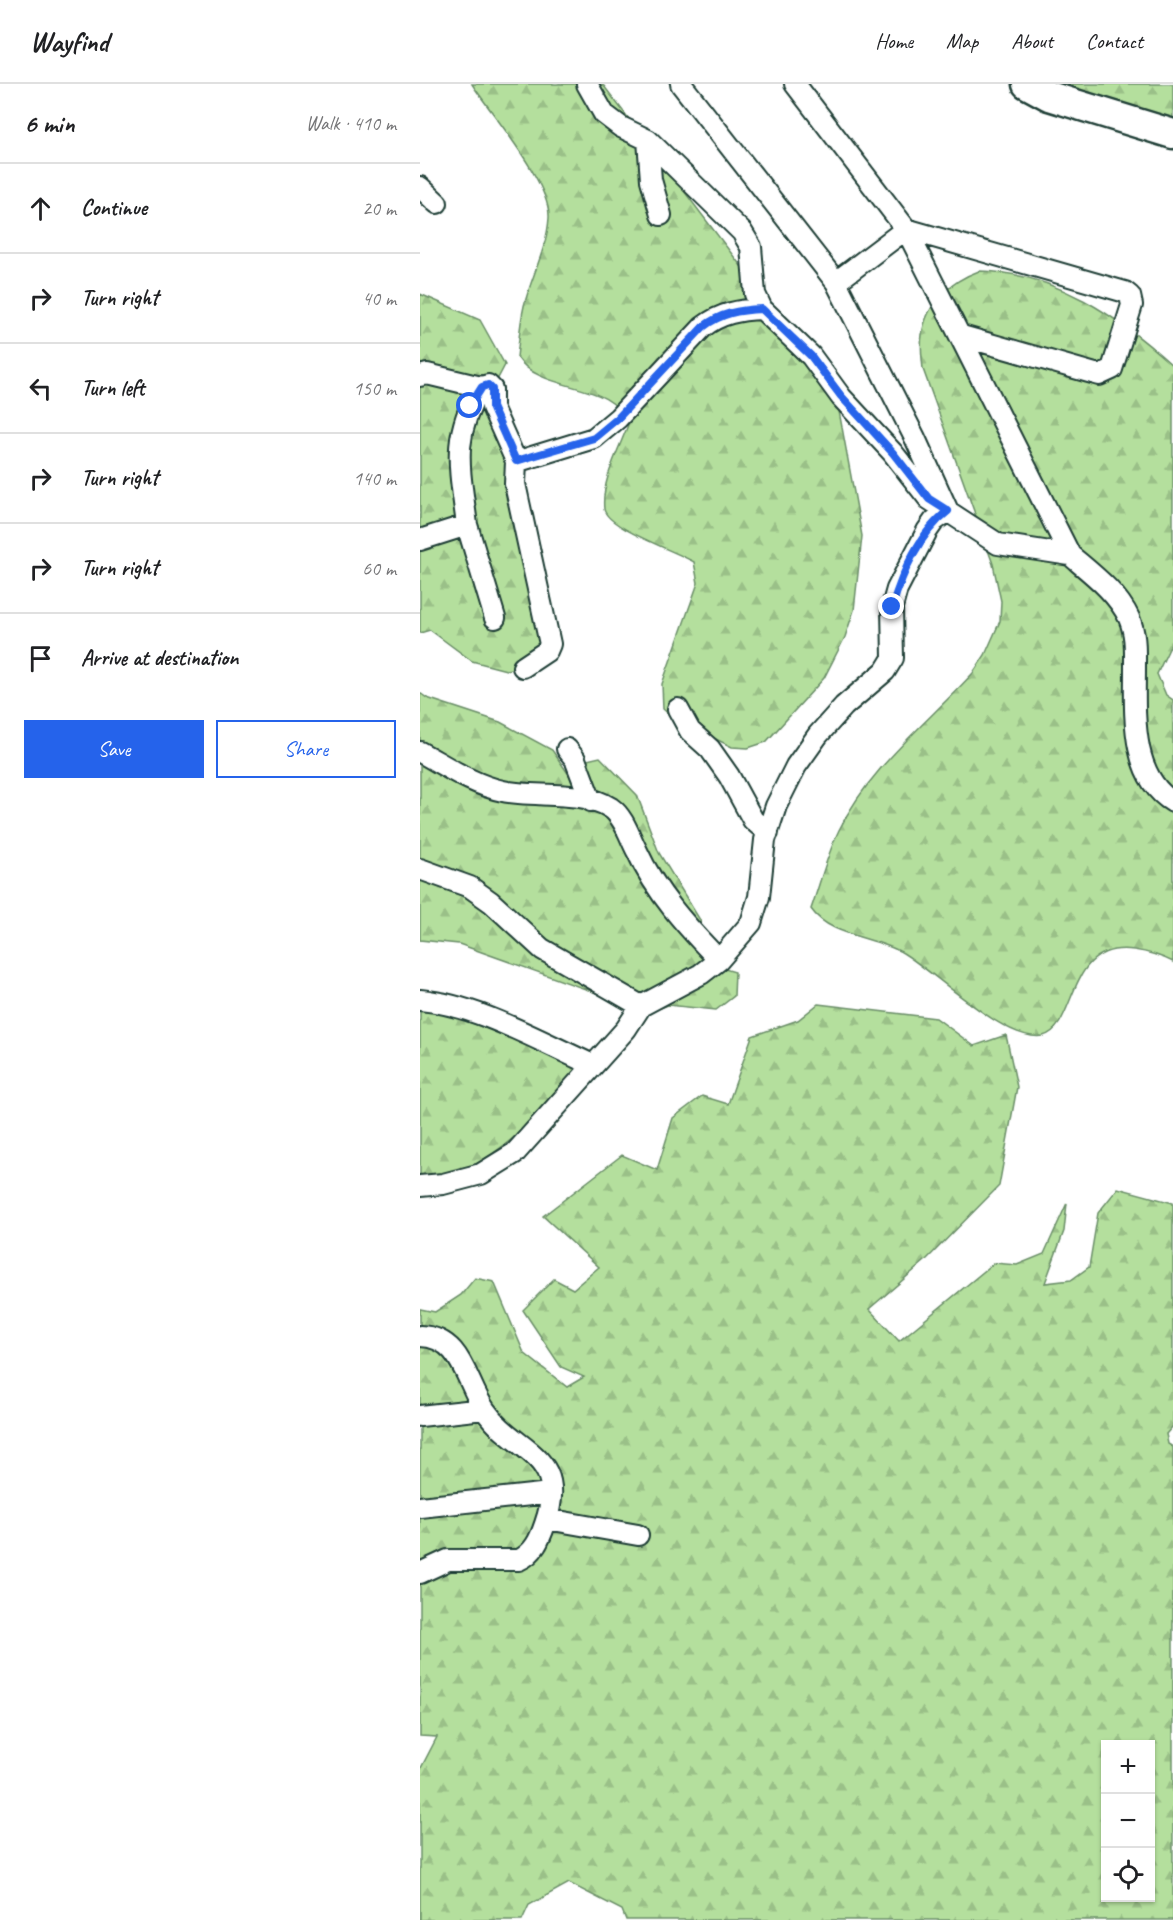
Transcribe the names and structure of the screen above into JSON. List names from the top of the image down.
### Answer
{
  "page": {
    "header": "Wayfind",
    "nav": [
      "Home",
      "Map",
      "About",
      "Contact"
    ],
    "heading": ["6 min", "Walk · 410 m"],
    "list": [
      ["Continue", "20 m"],
      ["Turn right", "40 m"],
      ["Turn left", "150 m"],
      ["Turn right", "140 m"],
      ["Turn right", "60 m"],
      "Arrive at destination"
    ],
    "buttons": ["Save", "Share"],
    "map_buttons": ["+", "−"]
  }
}
